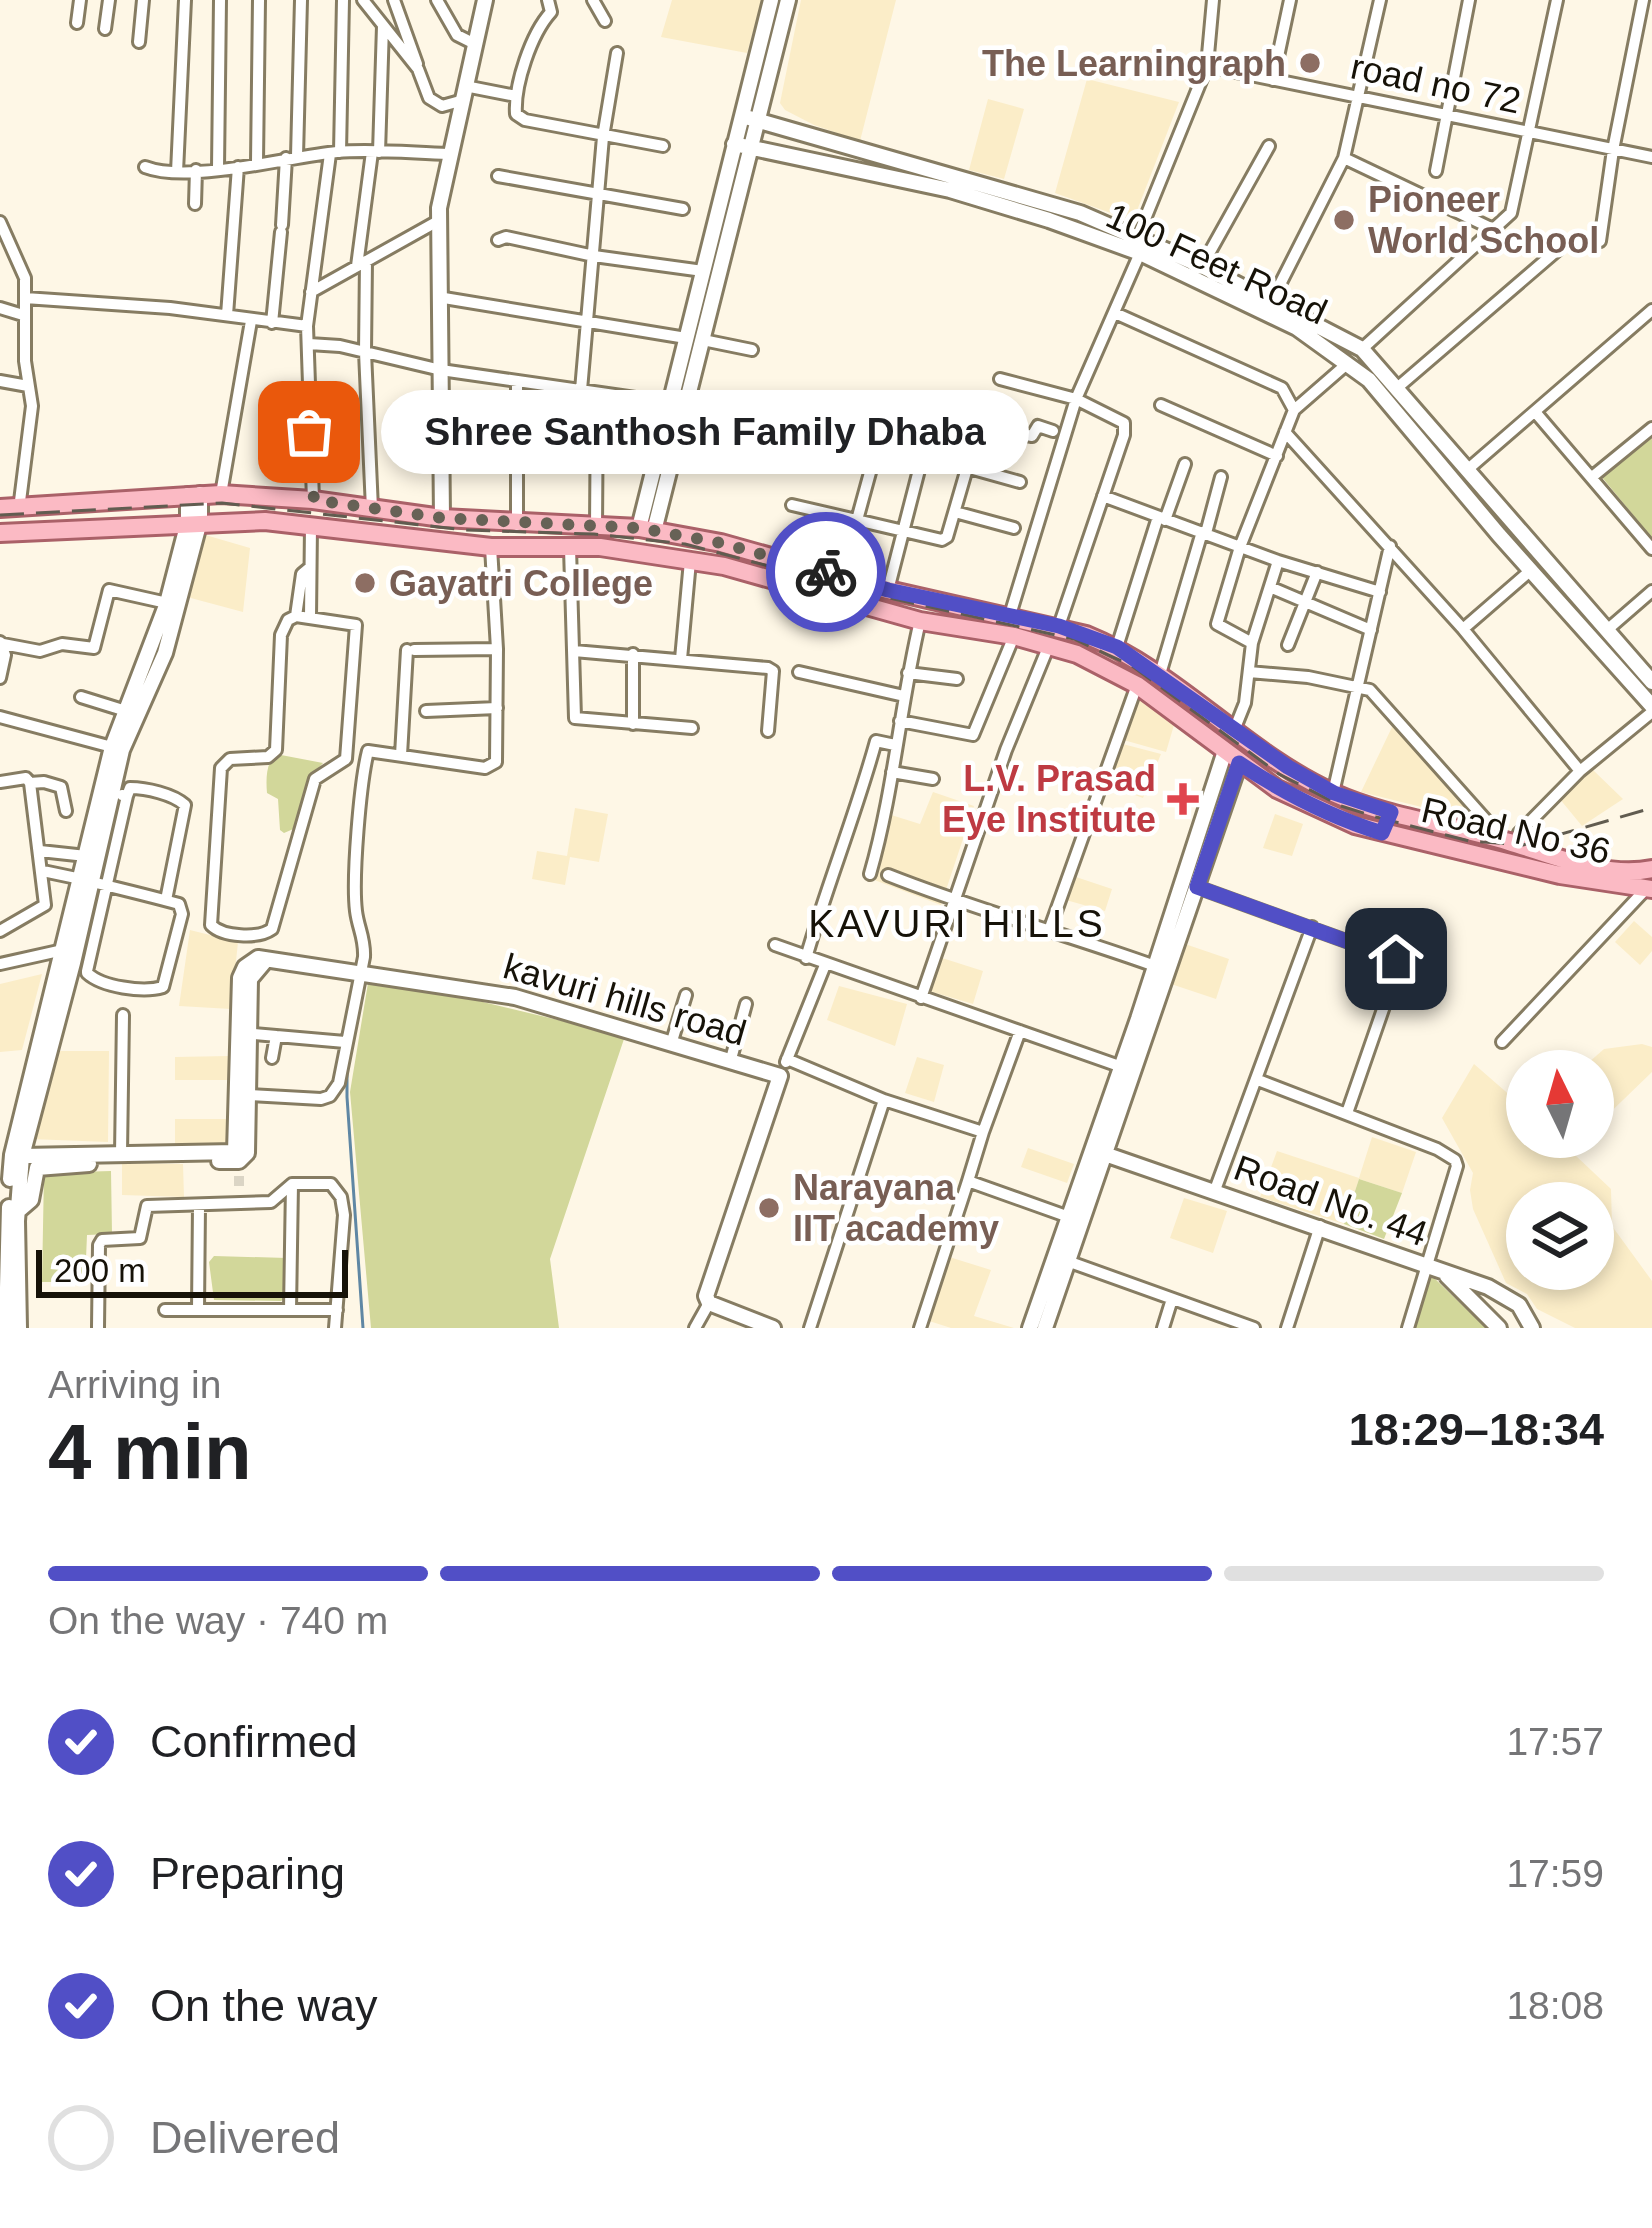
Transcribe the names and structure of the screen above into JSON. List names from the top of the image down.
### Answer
{
  "streets": {
    "main road": [
      "100 Feet Road",
      "Road No 36",
      "kavuri hills road",
      "Road No. 44"
    ],
    "street": ["road no 72"]
  },
  "districts": ["KAVURI HILLS"],
  "places": {
    "other": [
      "The Learningraph",
      "Pioneer World School",
      "Shree Santhosh Family Dhaba",
      "Gayatri College",
      "Narayana IIT academy"
    ],
    "health": ["L.V. Prasad Eye Institute"]
  },
  "scale_bar": "200 m",
  "north": "top",
  "page": {
    "bubble": "Shree Santhosh Family Dhaba",
    "scale": "200 m",
    "heading": ["4 min", "Arriving in", "18:29–18:34"],
    "bar": "On the way · 740 m",
    "list": [
      ["Confirmed", "17:57"],
      ["Preparing", "17:59"],
      ["On the way", "18:08"],
      "Delivered"
    ]
  }
}
